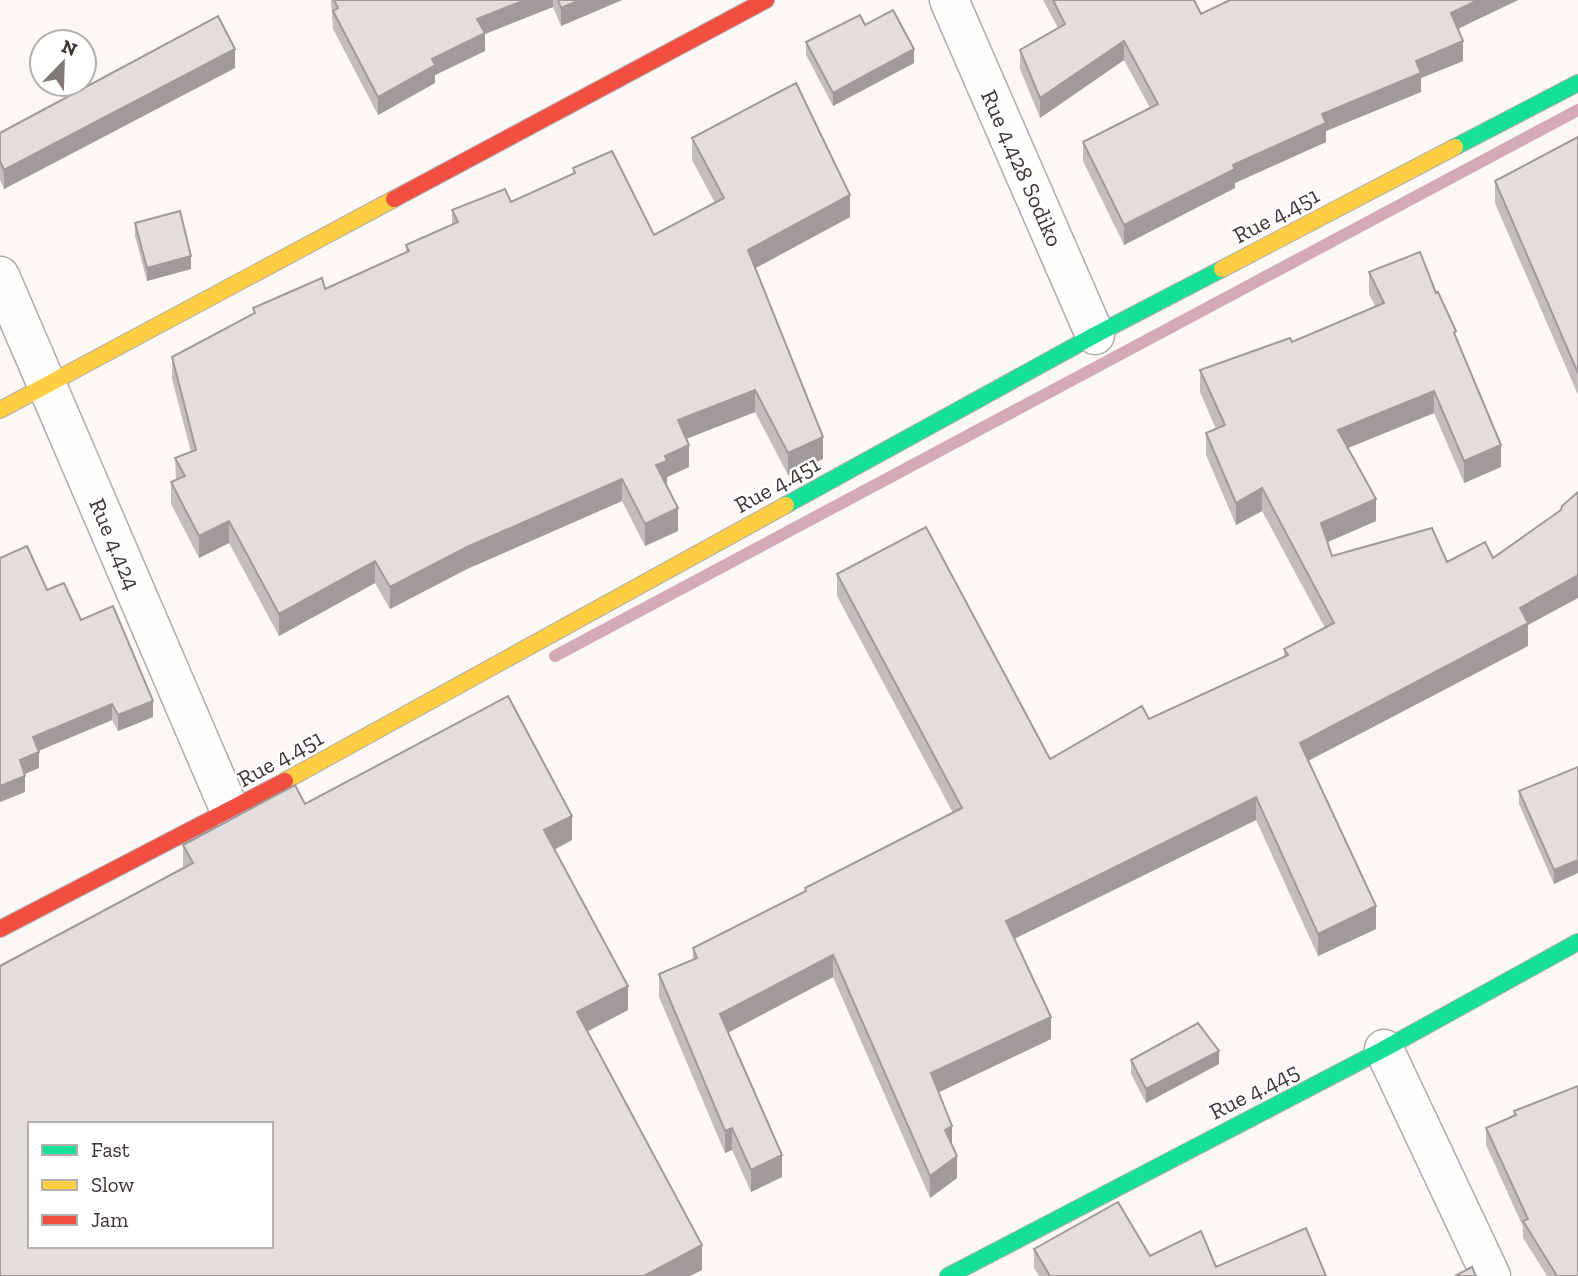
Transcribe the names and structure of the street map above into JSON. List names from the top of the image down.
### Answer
{
  "streets": {
    "street": [
      "Rue 4.428 Sodiko",
      "Rue 4.451",
      "Rue 4.424",
      "Rue 4.445"
    ]
  },
  "crossings": [
    ["Rue 4.428 Sodiko", "Rue 4.451"],
    ["Rue 4.451", "Rue 4.424"]
  ],
  "legend": ["Fast", "Slow", "Jam"],
  "north": "top right"
}
